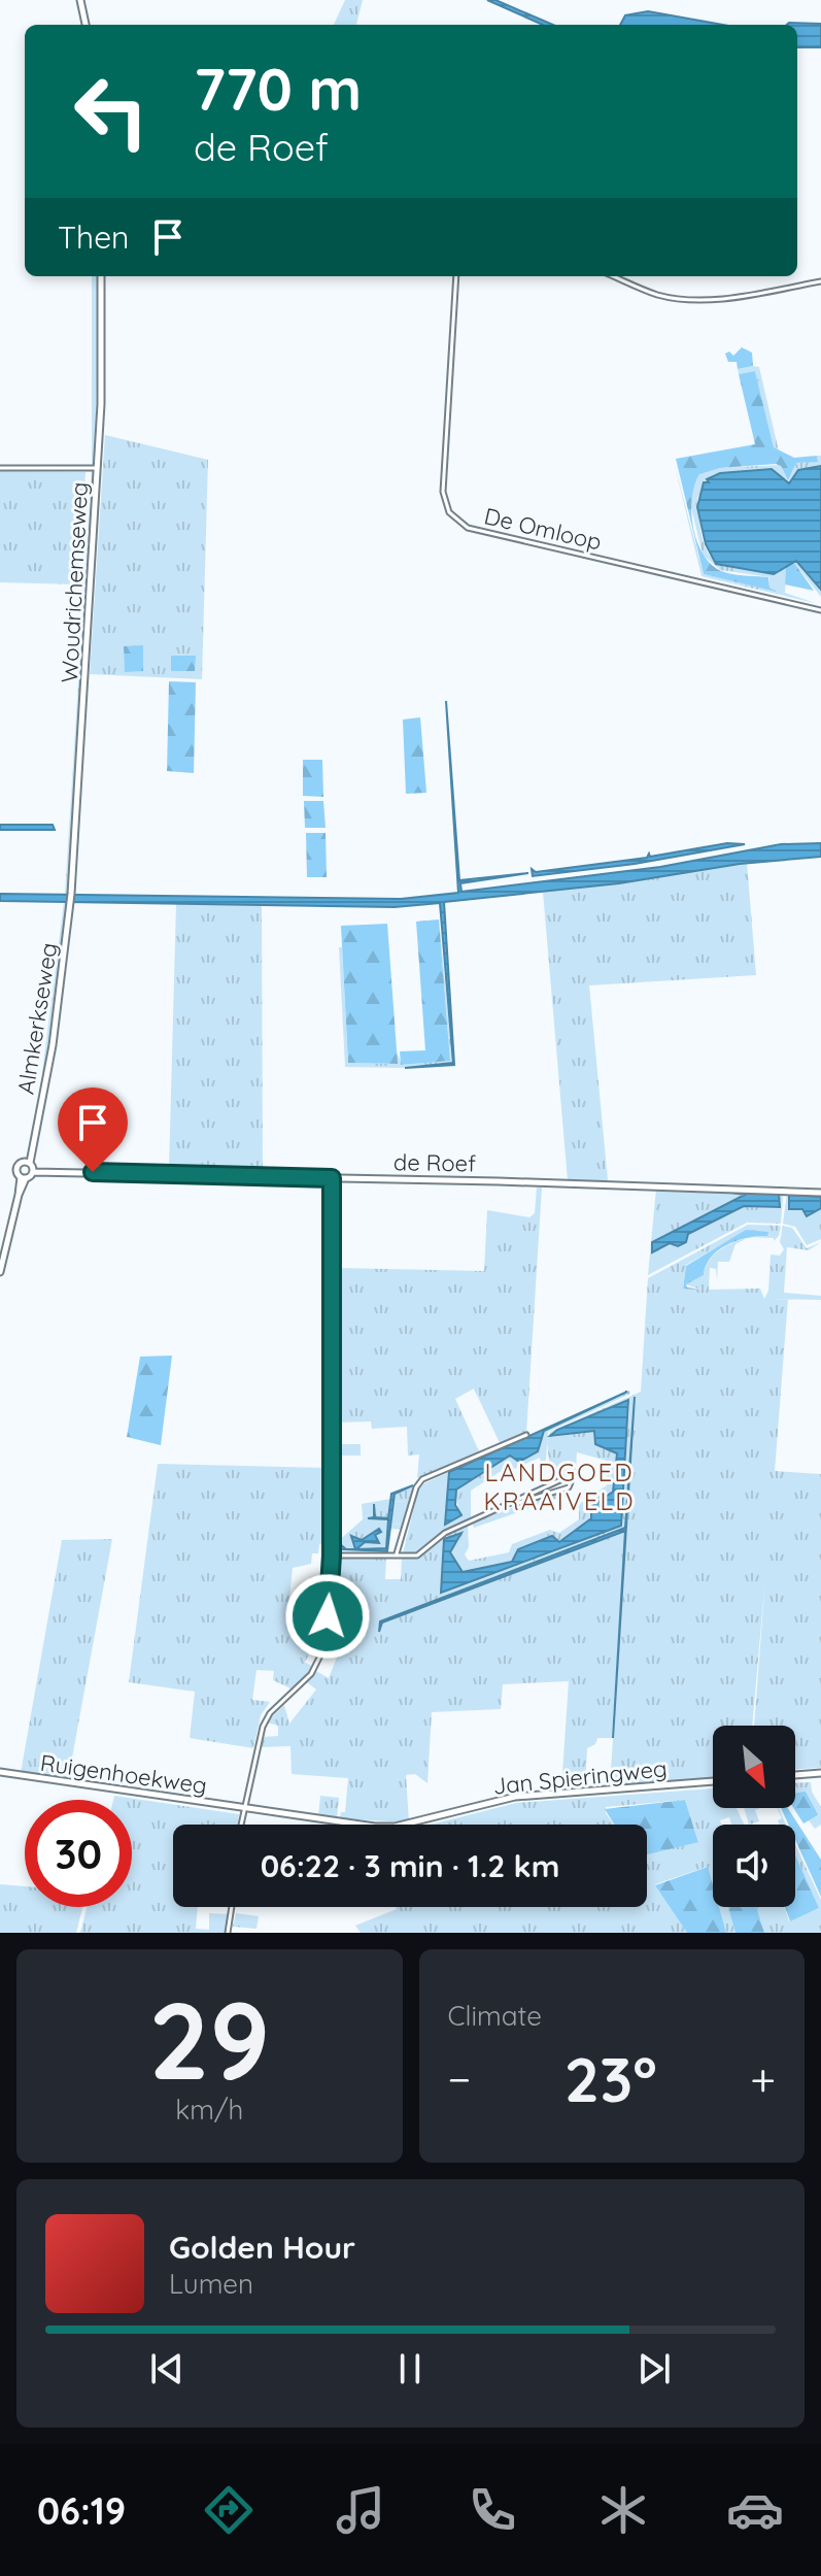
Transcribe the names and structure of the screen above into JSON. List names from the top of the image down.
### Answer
{
  "streets": {
    "street": [
      "De Omloop",
      "Woudrichemseweg",
      "Almkerkseweg",
      "de Roef",
      "Ruigenhoekweg",
      "Jan Spieringweg"
    ]
  },
  "crossings": [
    ["Woudrichemseweg", "Almkerkseweg"],
    ["Almkerkseweg", "de Roef"],
    ["Ruigenhoekweg", "Jan Spieringweg"]
  ],
  "districts": ["LANDGOED KRAAIVELD"],
  "north": "bottom right",
  "page": {
    "turn": ["770 m", "de Roef"],
    "then": "Then",
    "limit": "30",
    "trip": "06:22 · 3 min · 1.2 km",
    "tile": [
      ["29", "km/h"],
      "Climate"
    ],
    "heat": ["−", "23°", "+"],
    "song": ["Golden Hour", "Lumen"],
    "tabs": "06:19"
  }
}
